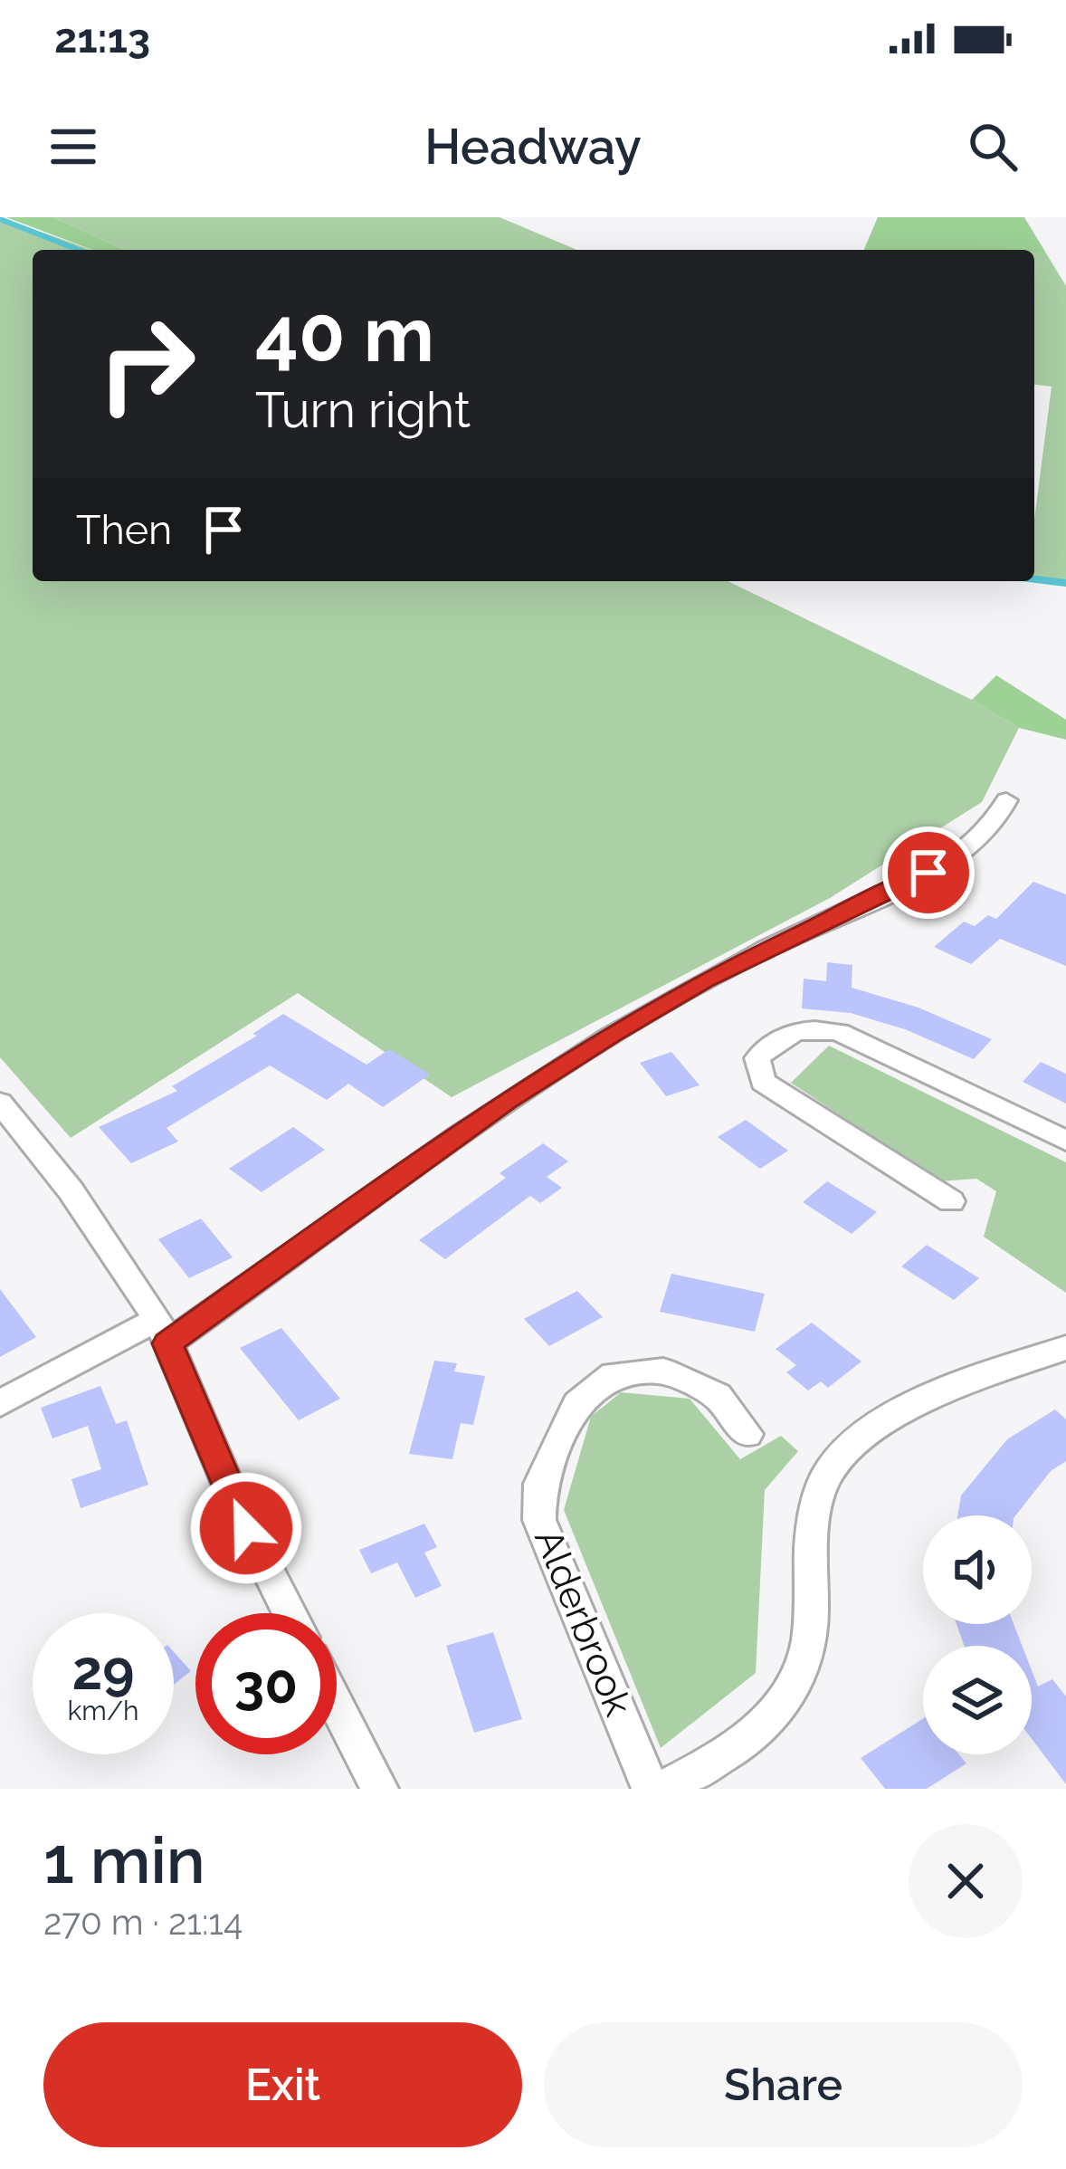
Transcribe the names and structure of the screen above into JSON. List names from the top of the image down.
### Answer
{
  "streets": {
    "street": ["Alderbrook"]
  },
  "page": {
    "status": "21:13",
    "header": "Headway",
    "turn": ["40 m", "Turn right"],
    "then": "Then",
    "speed": "29 km/h",
    "limit": "30",
    "heading": ["1 min", "270 m · 21:14"],
    "buttons": ["Exit", "Share"]
  }
}
